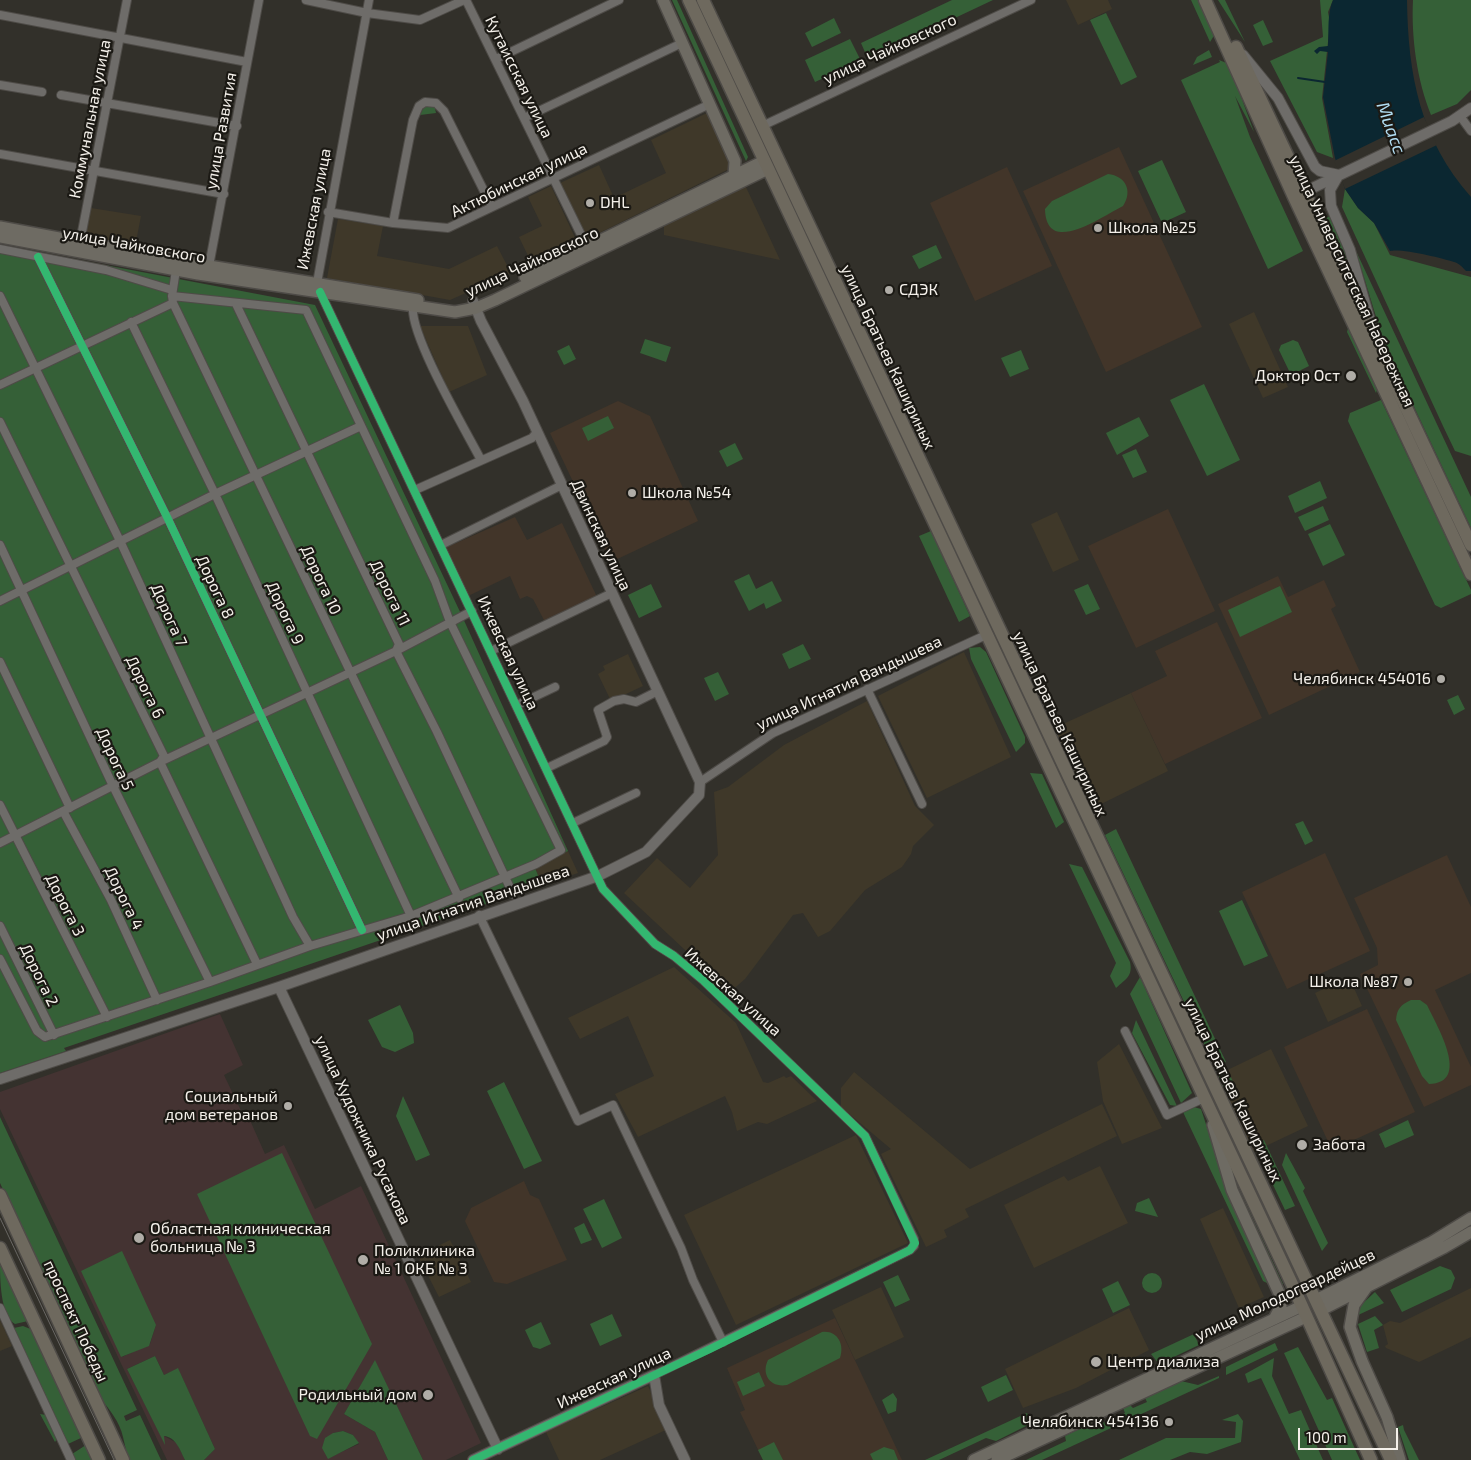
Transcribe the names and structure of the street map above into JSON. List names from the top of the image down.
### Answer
{
  "streets": {
    "main road": [
      "улица Чайковского",
      "улица Университетская Набережная",
      "улица Братьев Кашириных",
      "улица Молодогвардейцев",
      "проспект Победы"
    ],
    "street": [
      "Кутаисская улица",
      "Коммунальная улица",
      "улица Развития",
      "Актюбинская улица",
      "Ижевская улица",
      "Двинская улица",
      "Дорога 10",
      "Дорога 8",
      "Дорога 11",
      "Дорога 9",
      "Дорога 7",
      "улица Игнатия Вандышева",
      "Дорога 6",
      "Дорога 5",
      "Дорога 4",
      "Дорога 3",
      "Дорога 2",
      "улица Художника Русакова"
    ]
  },
  "crossings": [
    ["улица Чайковского", "Кутаисская улица"],
    ["улица Чайковского", "Коммунальная улица"],
    ["улица Чайковского", "улица Развития"],
    ["улица Чайковского", "Ижевская улица"],
    ["улица Чайковского", "улица Братьев Кашириных"],
    ["улица Чайковского", "Двинская улица"],
    ["Кутаисская улица", "Актюбинская улица"],
    ["Актюбинская улица", "Ижевская улица"],
    ["Ижевская улица", "улица Игнатия Вандышева"],
    ["Ижевская улица", "улица Художника Русакова"],
    ["улица Братьев Кашириных", "улица Игнатия Вандышева"],
    ["улица Братьев Кашириных", "улица Молодогвардейцев"],
    ["Двинская улица", "улица Игнатия Вандышева"],
    ["улица Игнатия Вандышева", "улица Художника Русакова"]
  ],
  "water": ["Миасс"],
  "places": [
    "DHL",
    "Школа №25",
    "СДЭК",
    "Доктор Ост",
    "Школа №54",
    "Челябинск 454016",
    "Школа №87",
    "Социальный дом ветеранов",
    "Забота",
    "Областная клиническая больница № 3",
    "Поликлиника № 1 ОКБ № 3",
    "Центр диализа",
    "Родильный дом",
    "Челябинск 454136"
  ],
  "scale_bar": "100 m"
}
